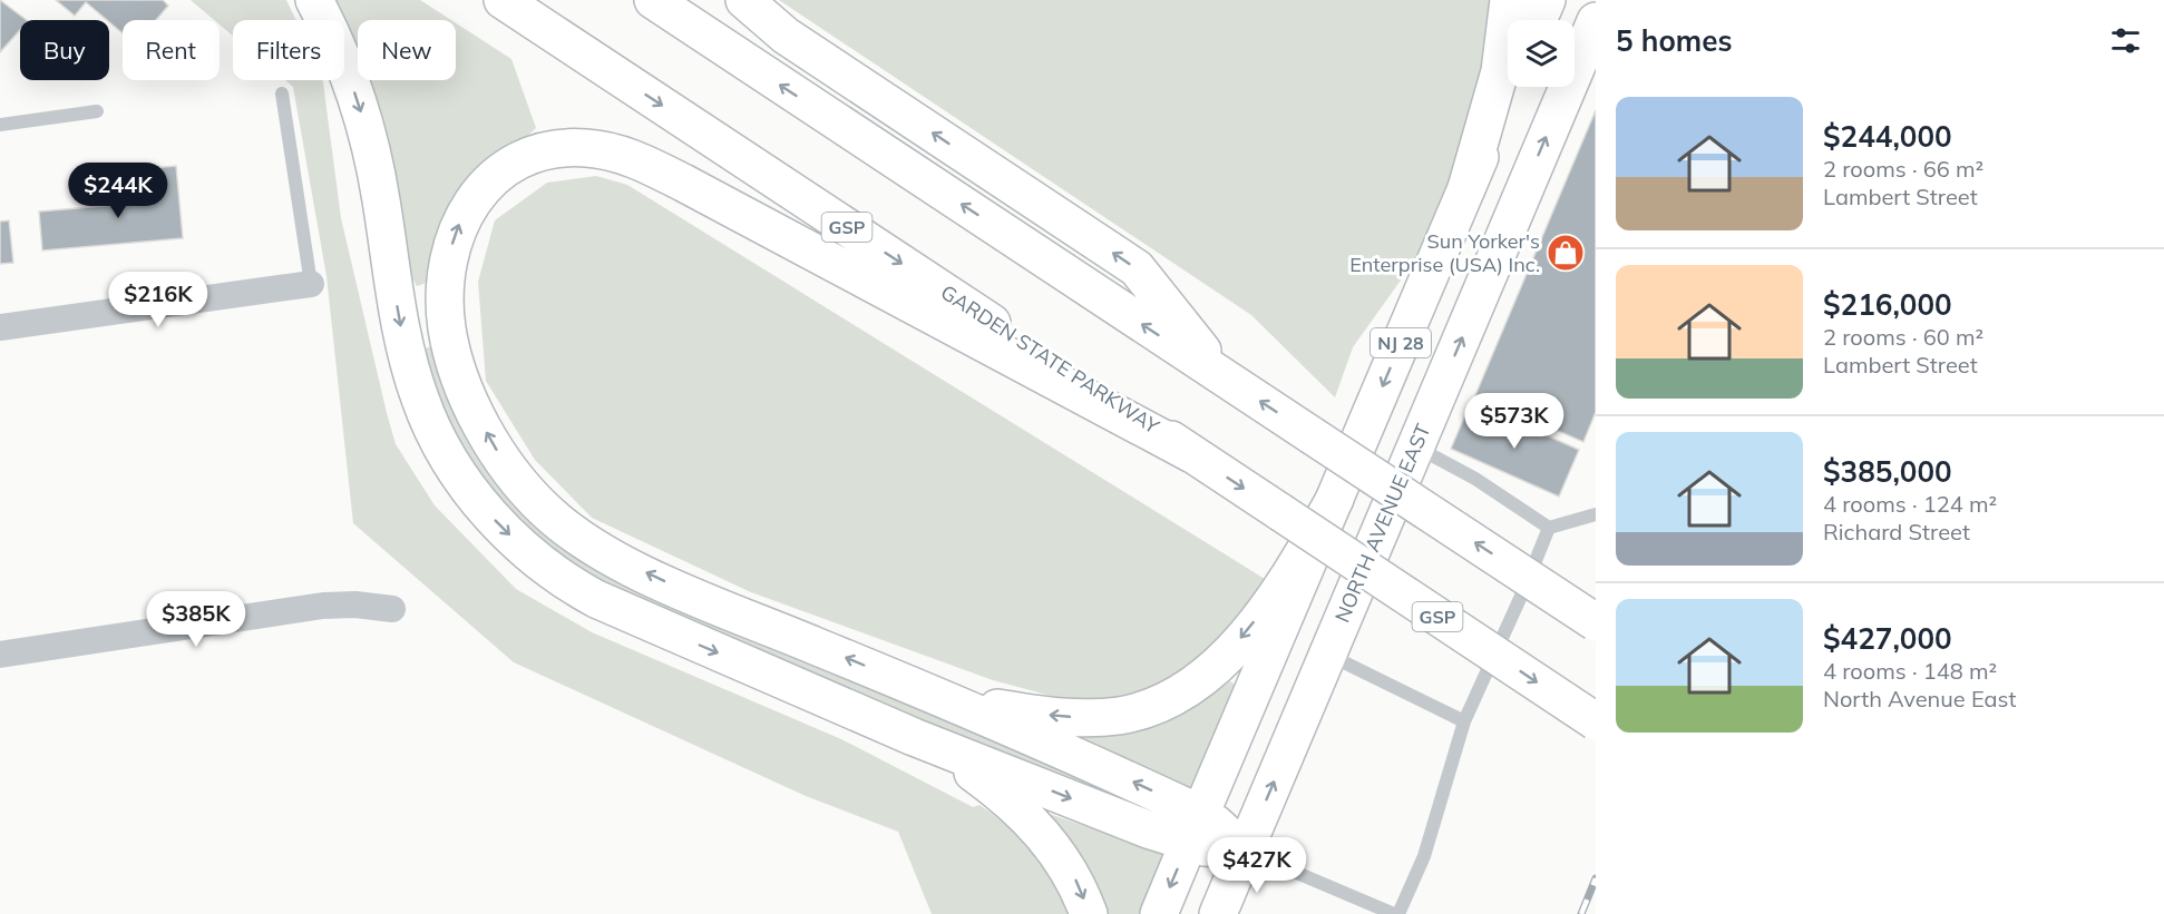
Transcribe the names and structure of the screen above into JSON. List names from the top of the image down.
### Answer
{
  "streets": {
    "main road": [
      "GSP",
      "NJ 28",
      "GARDEN STATE PARKWAY",
      "NORTH AVENUE EAST"
    ]
  },
  "places": {
    "shop": ["Sun Yorker's Enterprise (USA) Inc."]
  },
  "page": {
    "heading": "5 homes",
    "chip": [
      "Buy",
      "Rent",
      "Filters",
      "New"
    ],
    "list": [
      {
        "name": "$244,000",
        "note": "2 rooms · 66 m² · Lambert Street"
      },
      {
        "name": "$216,000",
        "note": "2 rooms · 60 m² · Lambert Street"
      },
      {
        "name": "$385,000",
        "note": "4 rooms · 124 m² · Richard Street"
      },
      {
        "name": "$427,000",
        "note": "4 rooms · 148 m² · North Avenue East"
      }
    ],
    "price": [
      "$244K",
      "$216K",
      "$573K",
      "$385K",
      "$427K"
    ]
  }
}
